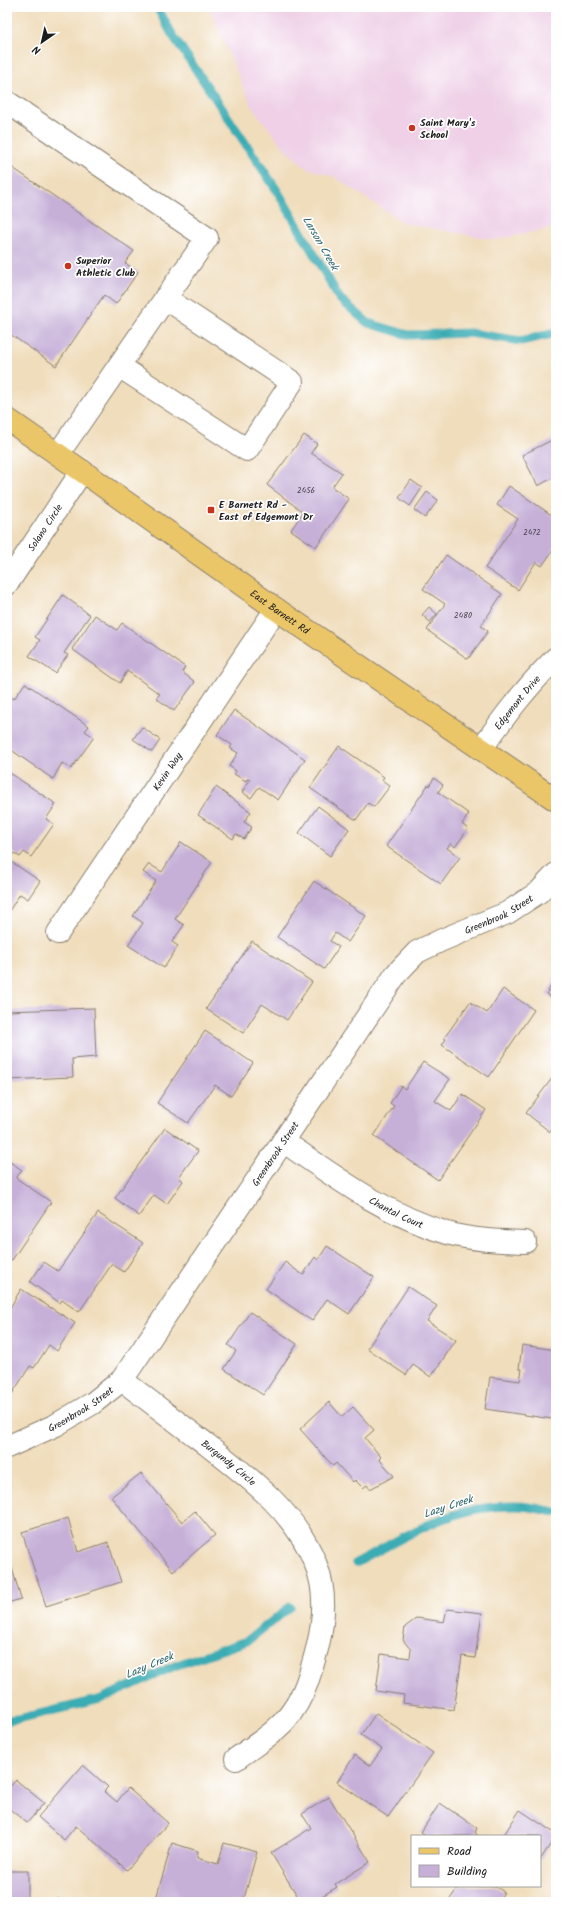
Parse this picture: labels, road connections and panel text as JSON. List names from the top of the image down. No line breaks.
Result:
{"streets":{"main road":["East Barnett Rd"],"street":["Solano Circle","Edgemont Drive","Kevin Way","Greenbrook Street","Chantal Court","Burgundy Circle"]},"crossings":[["Solano Circle","East Barnett Rd"],["East Barnett Rd","Edgemont Drive"],["East Barnett Rd","Kevin Way"],["Greenbrook Street","Chantal Court"],["Greenbrook Street","Burgundy Circle"]],"water":["Larson Creek","Lazy Creek"],"places":{"other":["Saint Mary's School","Superior Athletic Club"],"transit":["E Barnett Rd - East of Edgemont Dr"]},"house_numbers":["2456","2472","2480"],"legend":["Road","Building"],"north":"bottom left"}
